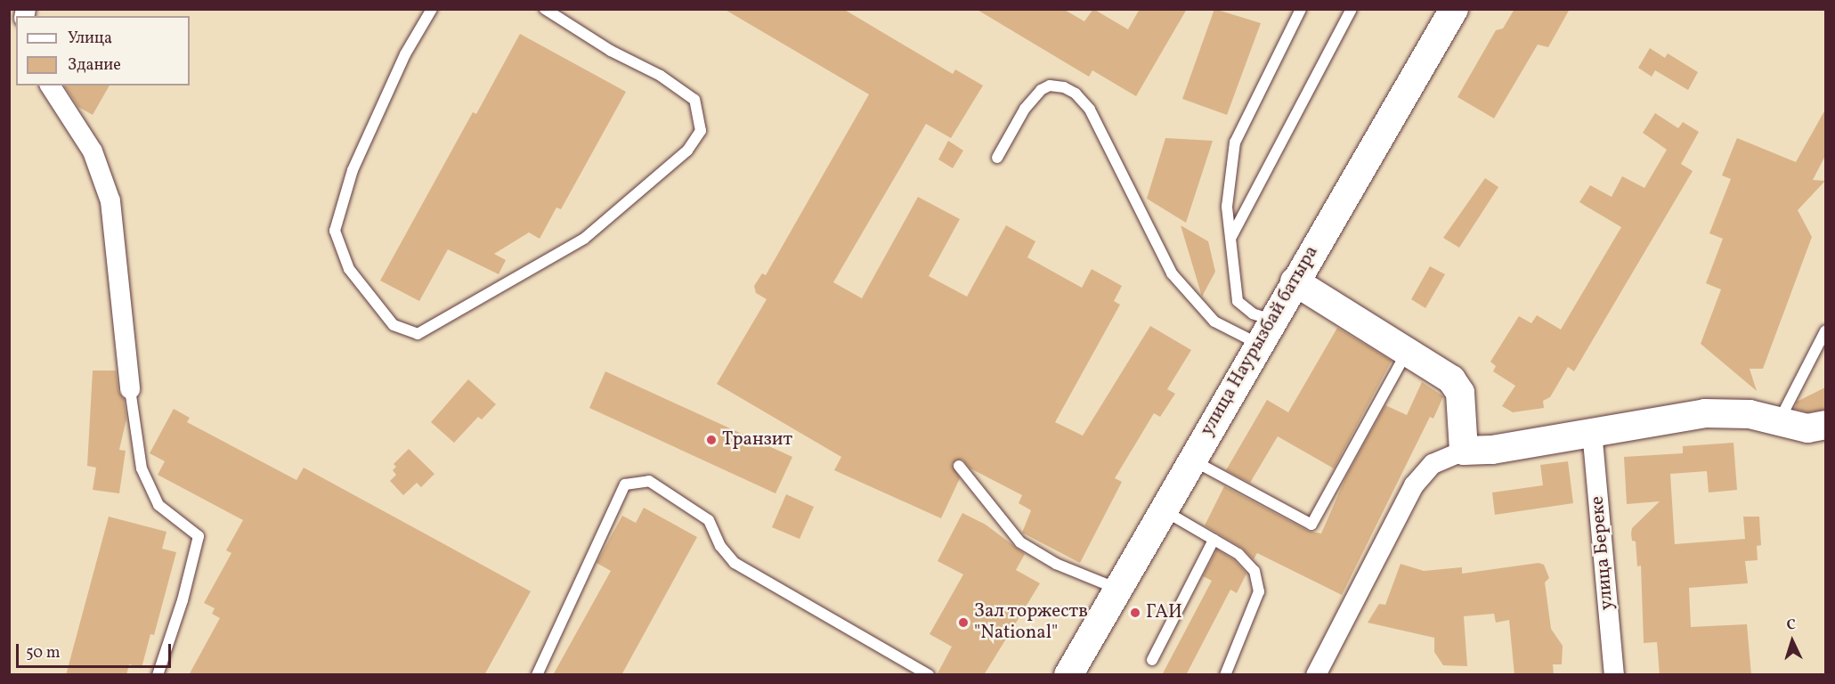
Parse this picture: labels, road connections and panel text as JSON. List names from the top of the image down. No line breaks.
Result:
{"streets":{"main road":["улица Наурызбай батыра"],"street":["улица Береке"]},"places":["Транзит","ГАИ","Зал торжеств \"National\""],"legend":["Улица","Здание"],"scale_bar":"50 m","north":"top"}
